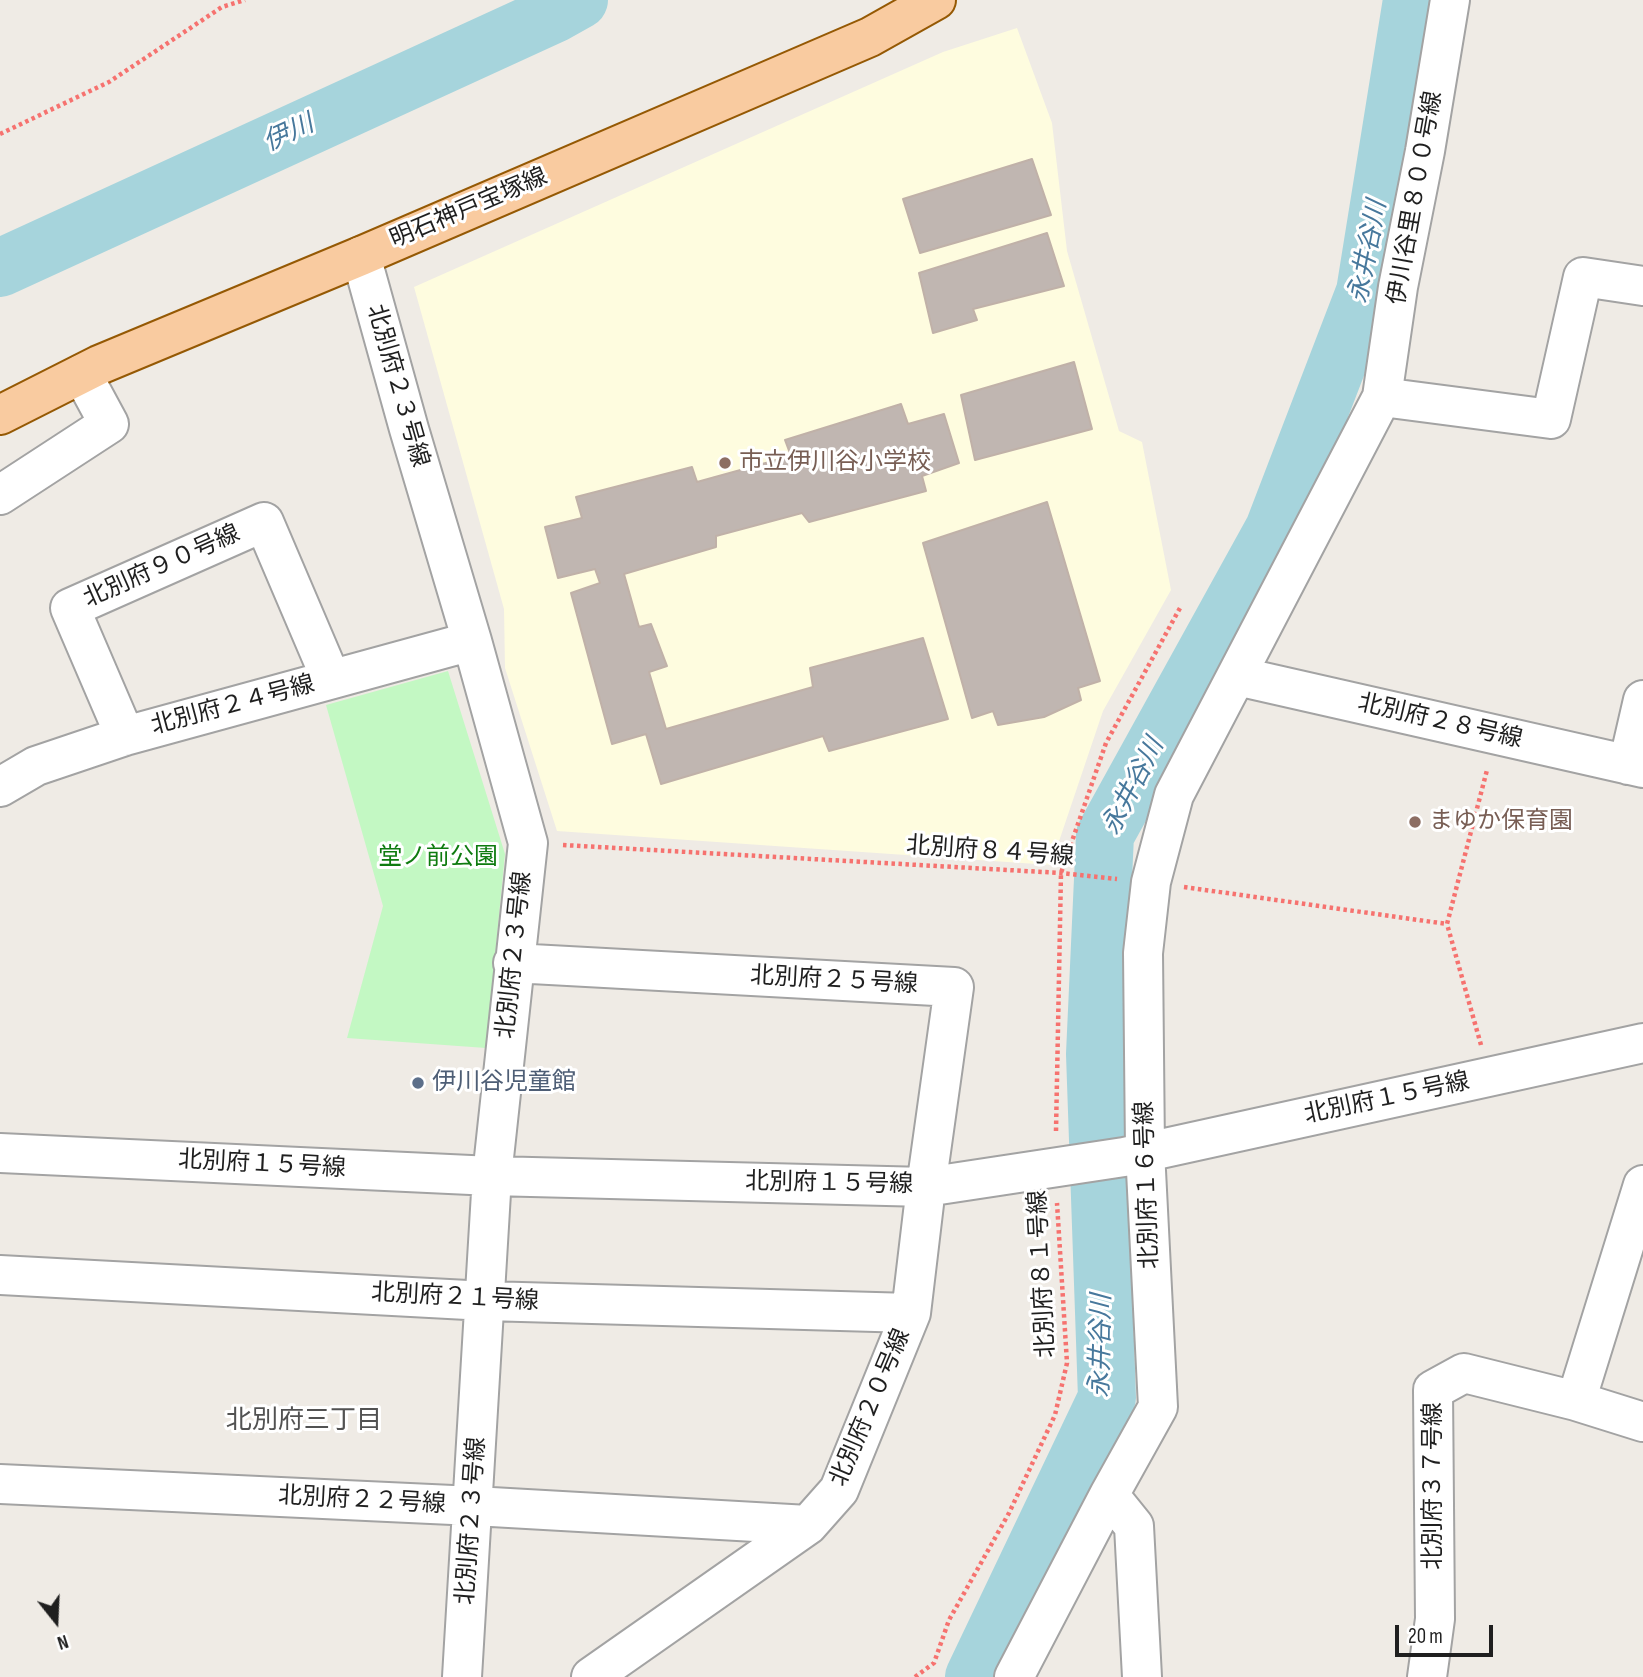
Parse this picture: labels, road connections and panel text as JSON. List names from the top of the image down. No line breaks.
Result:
{"streets":{"main road":["明石神戸宝塚線"],"street":["伊川谷里８００号線","北別府２３号線","北別府９０号線","北別府２４号線","北別府２８号線","北別府２５号線","北別府１５号線","北別府１６号線","北別府２１号線","北別府２０号線","北別府３７号線","北別府２２号線"],"path":["北別府８４号線","北別府８１号線"]},"crossings":[["伊川谷里８００号線","北別府２８号線"],["伊川谷里８００号線","北別府１６号線"],["明石神戸宝塚線","北別府２３号線"],["北別府２３号線","北別府２４号線"],["北別府２３号線","北別府８４号線"],["北別府２３号線","北別府２５号線"],["北別府２３号線","北別府１５号線"],["北別府２３号線","北別府２１号線"],["北別府２３号線","北別府２２号線"],["北別府９０号線","北別府２４号線"],["北別府２８号線","北別府１６号線"],["北別府８４号線","北別府１６号線"],["北別府８４号線","北別府８１号線"],["北別府２５号線","北別府１５号線"],["北別府２５号線","北別府２０号線"],["北別府１５号線","北別府１６号線"],["北別府１５号線","北別府８１号線"],["北別府１５号線","北別府２０号線"],["北別府２１号線","北別府２０号線"],["北別府２０号線","北別府２２号線"]],"districts":["北別府三丁目"],"water":["伊川","永井谷川"],"parks":["堂ノ前公園"],"places":["市立伊川谷小学校","まゆか保育園","伊川谷児童館"],"scale_bar":"20 m","north":"bottom"}
